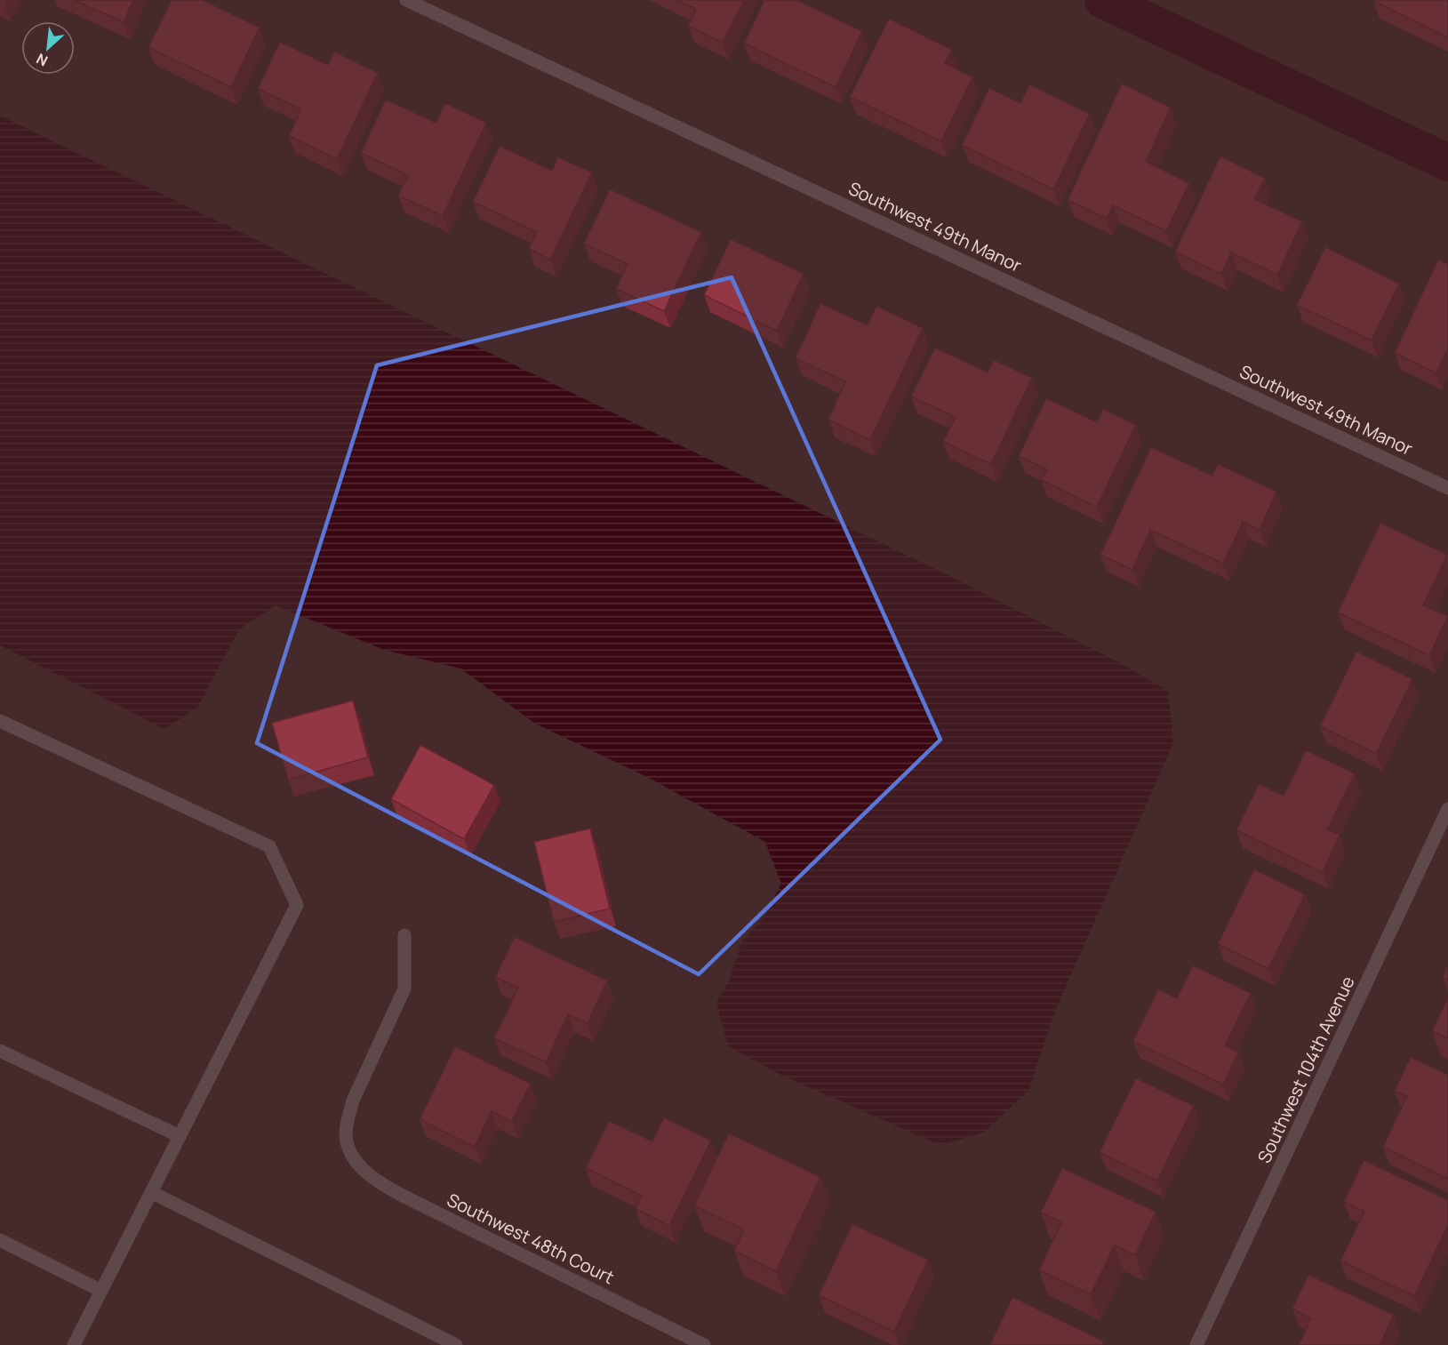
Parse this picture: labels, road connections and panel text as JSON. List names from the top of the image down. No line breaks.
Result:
{"streets":{"street":["Southwest 49th Manor","Southwest 104th Avenue","Southwest 48th Court"]},"north":"bottom left"}
